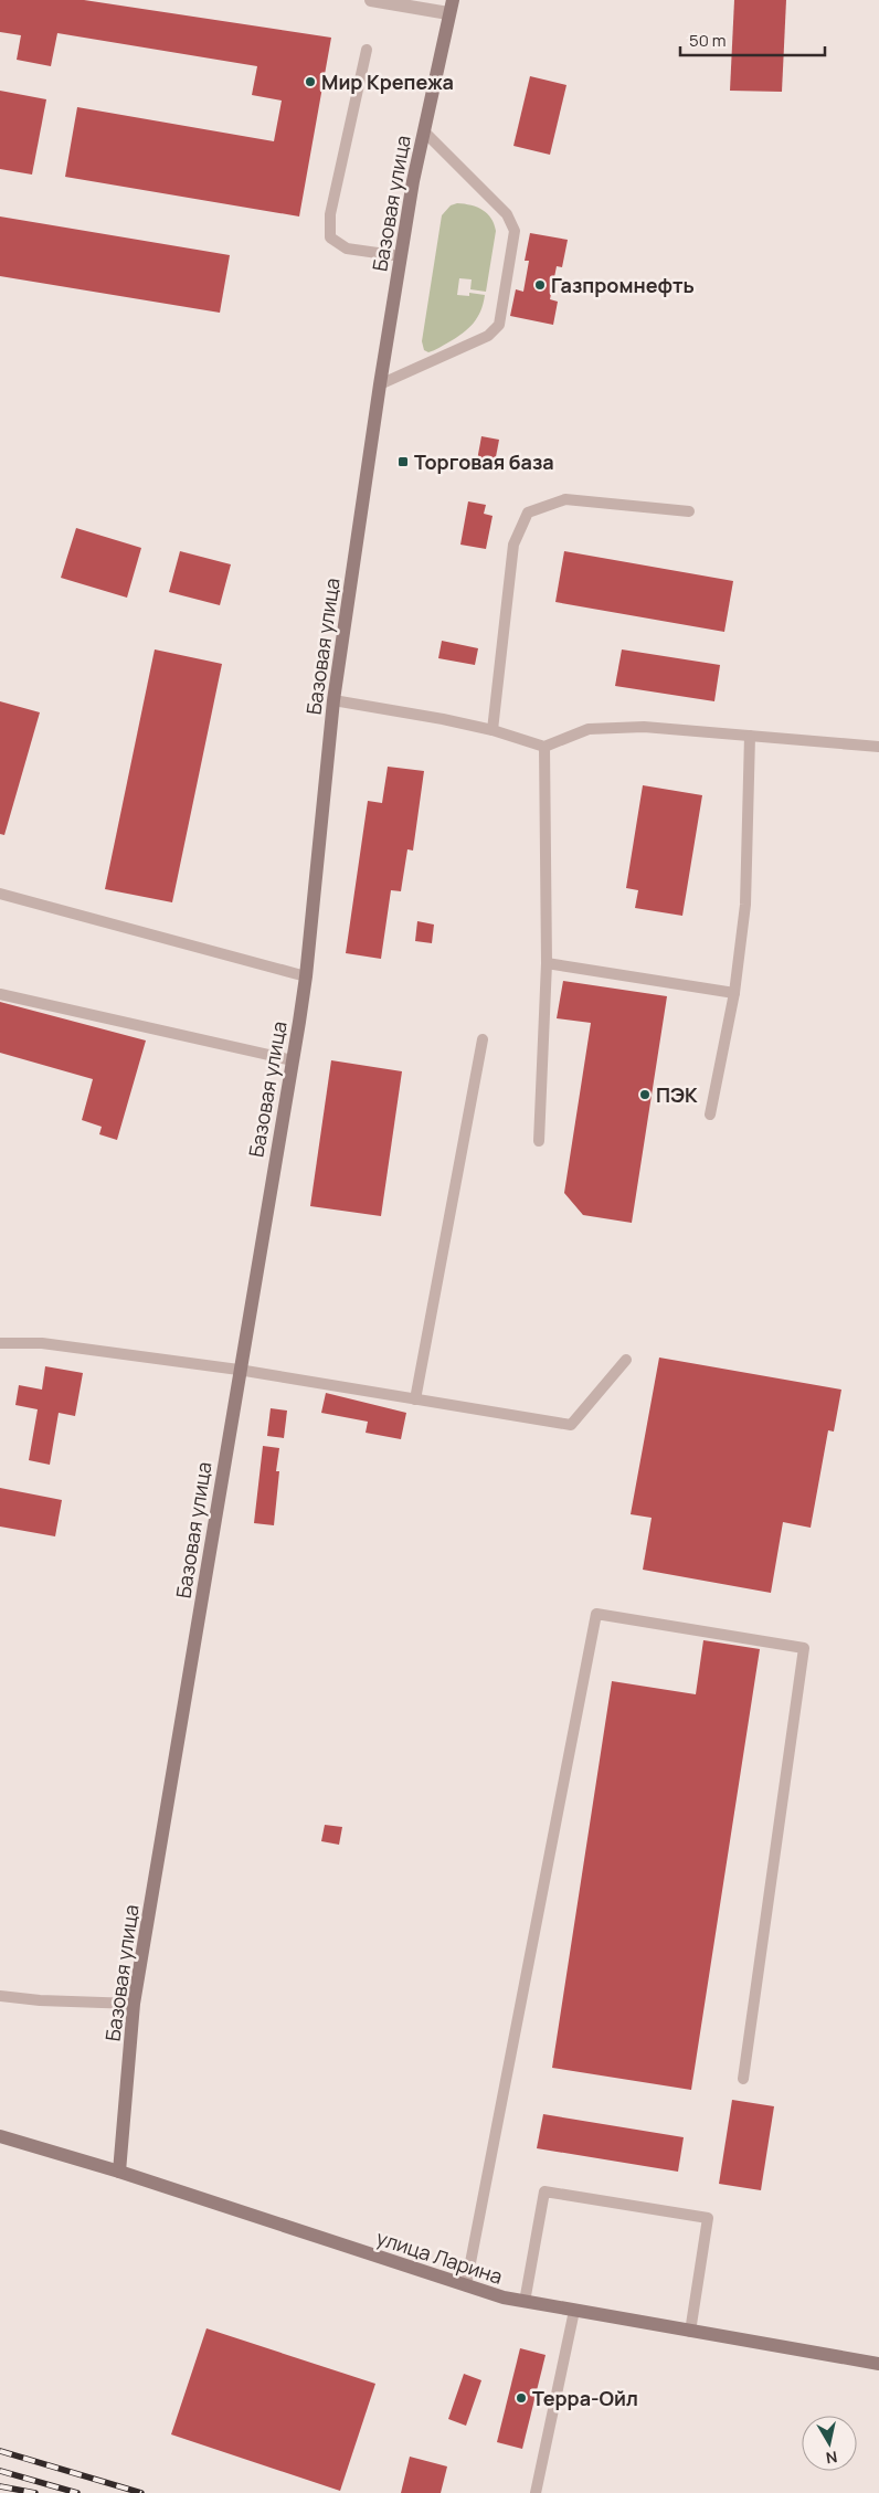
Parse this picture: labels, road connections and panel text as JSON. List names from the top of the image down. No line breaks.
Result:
{"streets":{"street":["Базовая улица","улица Ларина"]},"crossings":[["Базовая улица","улица Ларина"]],"places":{"other":["Мир Крепежа","Газпромнефть","ПЭК","Терра-Ойл"],"transit":["Торговая база"]},"scale_bar":"50 m","north":"bottom"}
